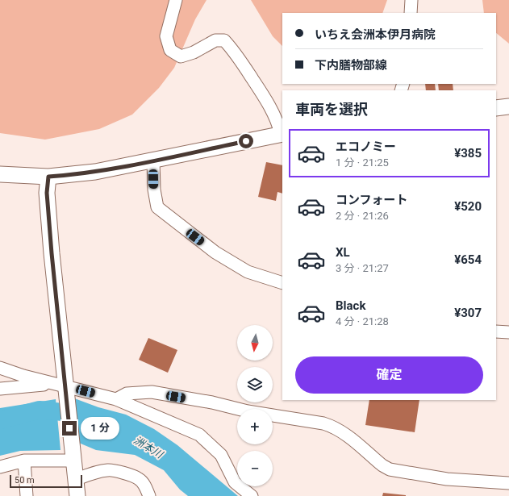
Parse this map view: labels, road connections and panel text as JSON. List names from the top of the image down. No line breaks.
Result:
{"water":["洲本川"],"scale_bar":"50 m","north":"bottom","page":{"banner":["いちえ会洲本伊月病院","下内膳物部線"],"heading":"車両を選択","list":[{"name":"エコノミー","note":"1 分 · 21:25","value":"¥385"},{"name":"コンフォート","note":"2 分 · 21:26","value":"¥520"},{"name":"XL","note":"3 分 · 21:27","value":"¥654"},{"name":"Black","note":"4 分 · 21:28","value":"¥307"}],"map_buttons":["+","−"],"buttons":"確定","bubble":"1 分","scale":"50 m"}}
